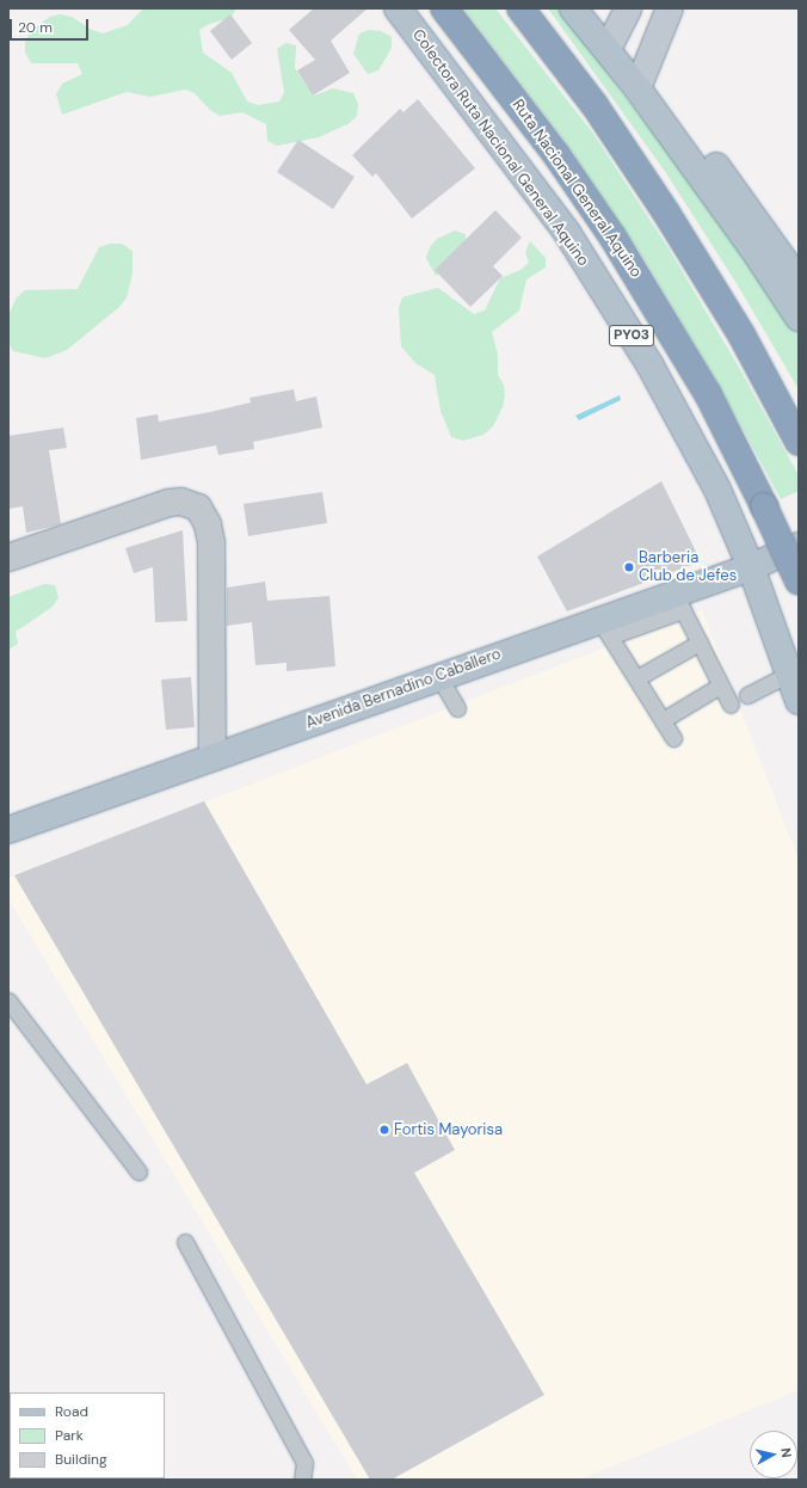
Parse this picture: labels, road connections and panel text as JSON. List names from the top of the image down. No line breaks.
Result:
{"streets":{"highway":["Ruta Nacional General Aquino","PY03"],"main road":["Colectora Ruta Nacional General Aquino","Avenida Bernadino Caballero"]},"crossings":[["Colectora Ruta Nacional General Aquino","Avenida Bernadino Caballero"]],"places":["Barberia Club de Jefes","Fortis Mayorisa"],"legend":["Road","Park","Building"],"scale_bar":"20 m","north":"right"}
